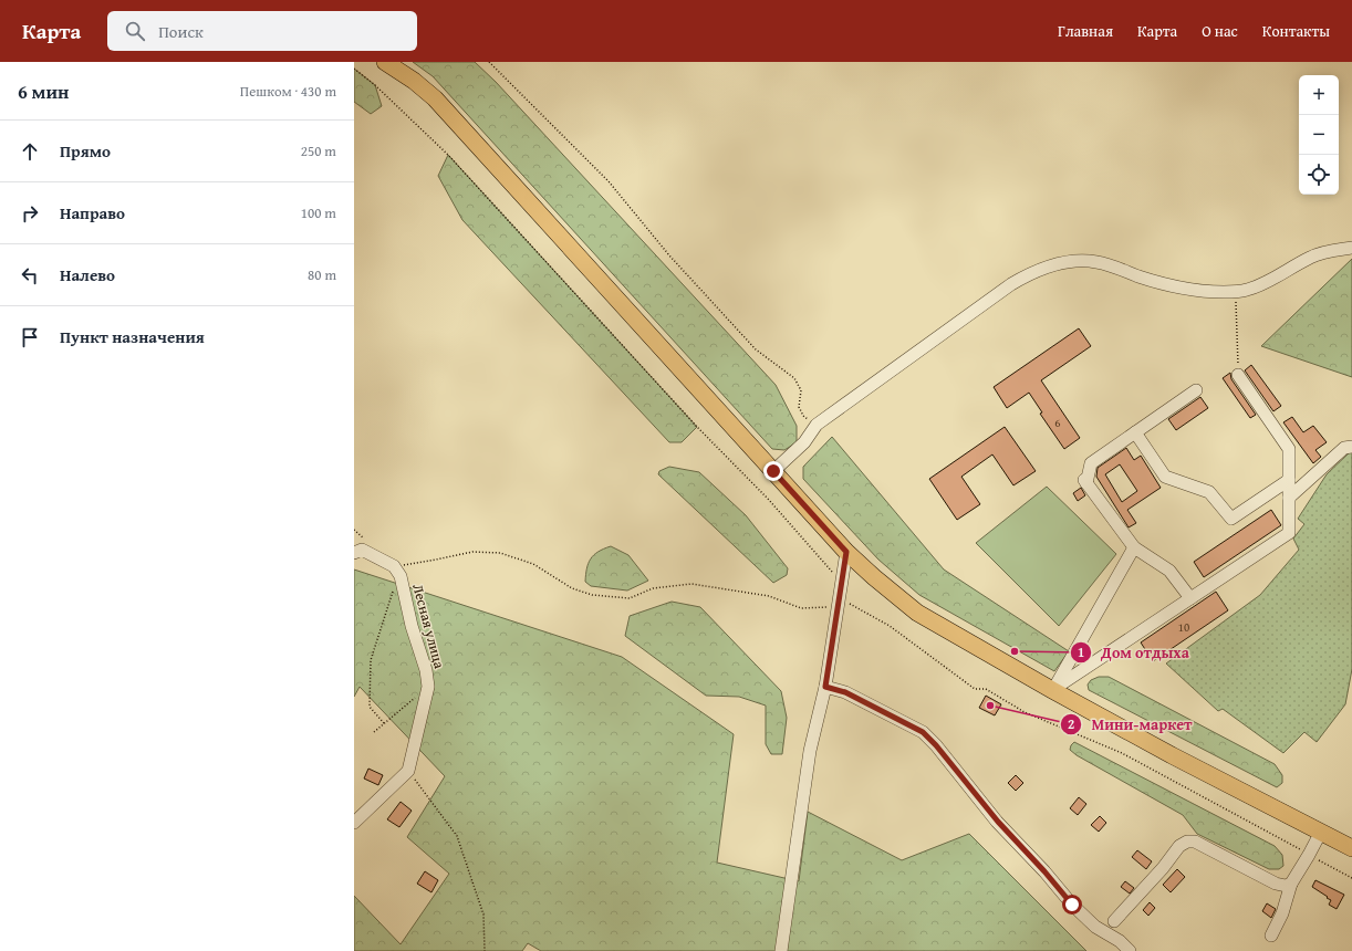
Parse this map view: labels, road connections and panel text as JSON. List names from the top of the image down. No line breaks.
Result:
{"streets":{"street":["Лесная улица"]},"places":["Дом отдыха","Мини-маркет"],"house_numbers":["6","10"],"page":{"header":"Карта","search":"Поиск","nav":["Главная","Карта","О нас","Контакты"],"heading":["6 мин","Пешком · 430 m"],"map_buttons":["+","−"],"list":[["Прямо","250 m"],["Направо","100 m"],["Налево","80 m"],"Пункт назначения"]}}
